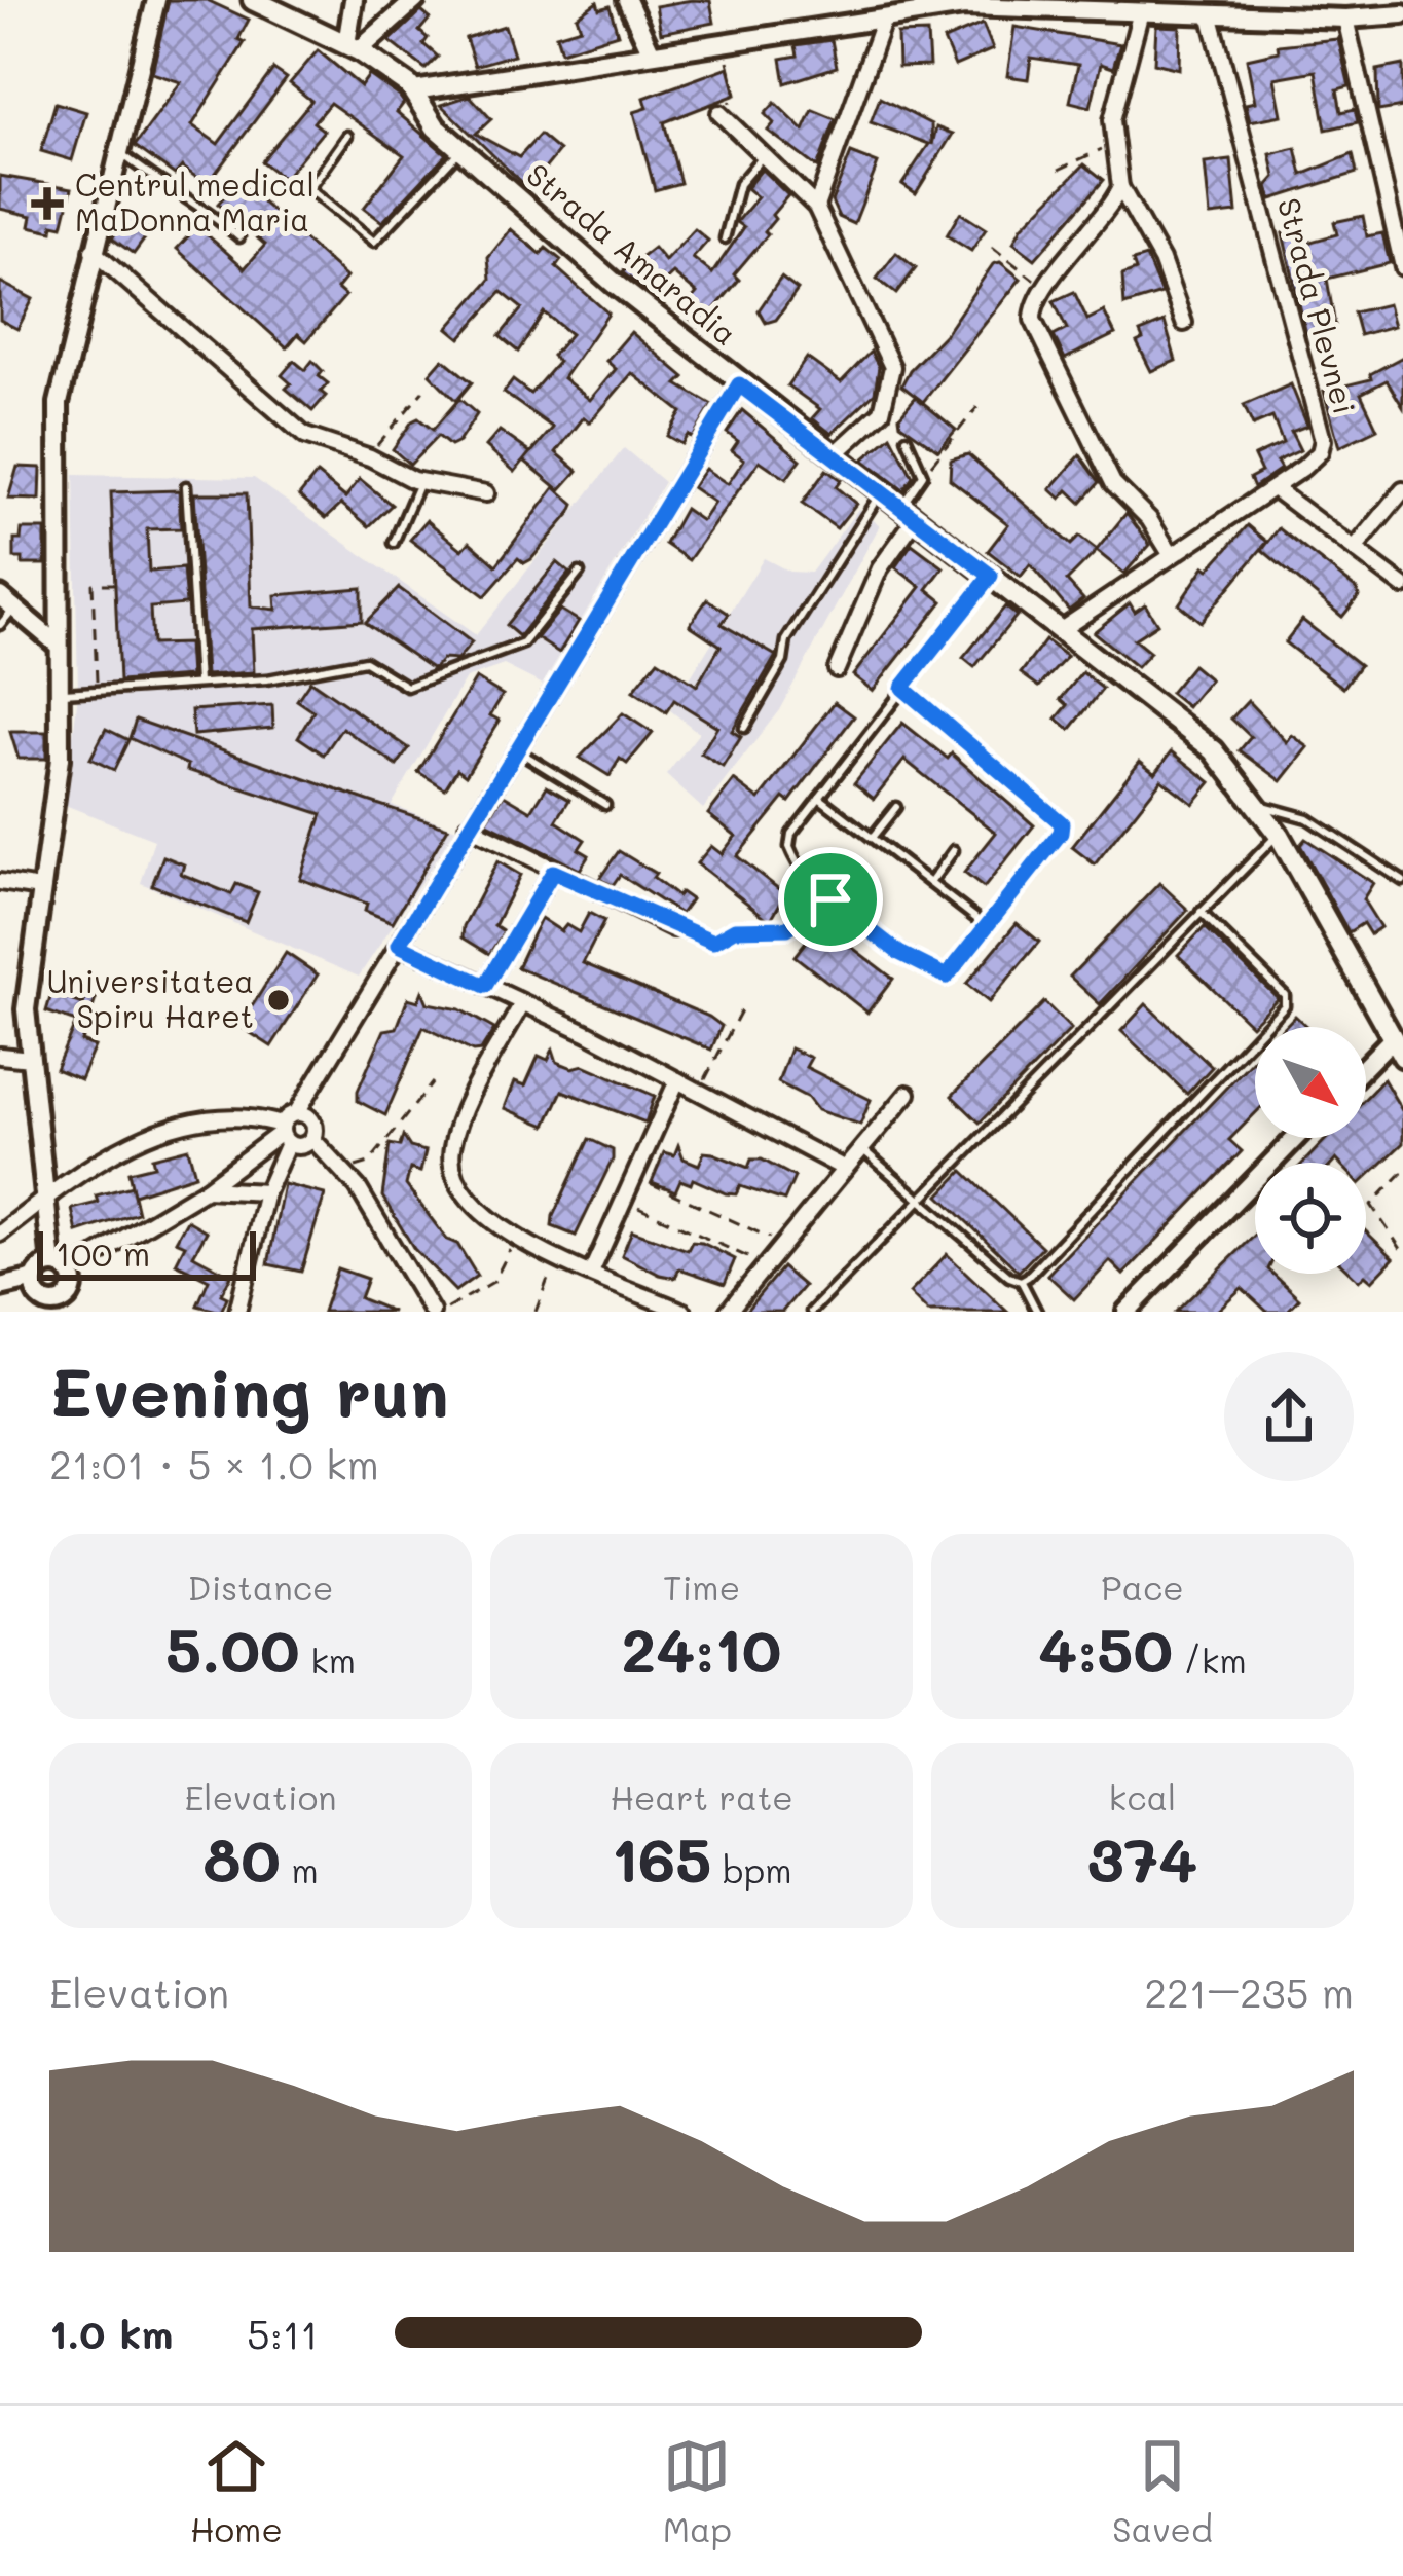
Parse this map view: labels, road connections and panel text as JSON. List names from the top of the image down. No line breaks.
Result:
{"streets":{"main road":["Strada Amaradia"],"street":["Strada Plevnei"]},"crossings":[["Strada Amaradia","Strada Plevnei"]],"places":{"health":["Centrul medical MaDonna Maria"],"other":["Universitatea Spiru Haret"]},"scale_bar":"100 m","north":"bottom right","page":{"scale":"100 m","heading":["Evening run","21:01 · 5 × 1.0 km"],"stats":[["Distance","5.00 km"],["Time","24:10"],["Pace","4:50 /km"],["Elevation","80 m"],["Heart rate","165 bpm"],["kcal","374"]],"chart":["Elevation","221–235 m"],"list":[{"name":"1.0 km","note":"5:11"}],"tabs":["Home","Map","Saved"]}}
